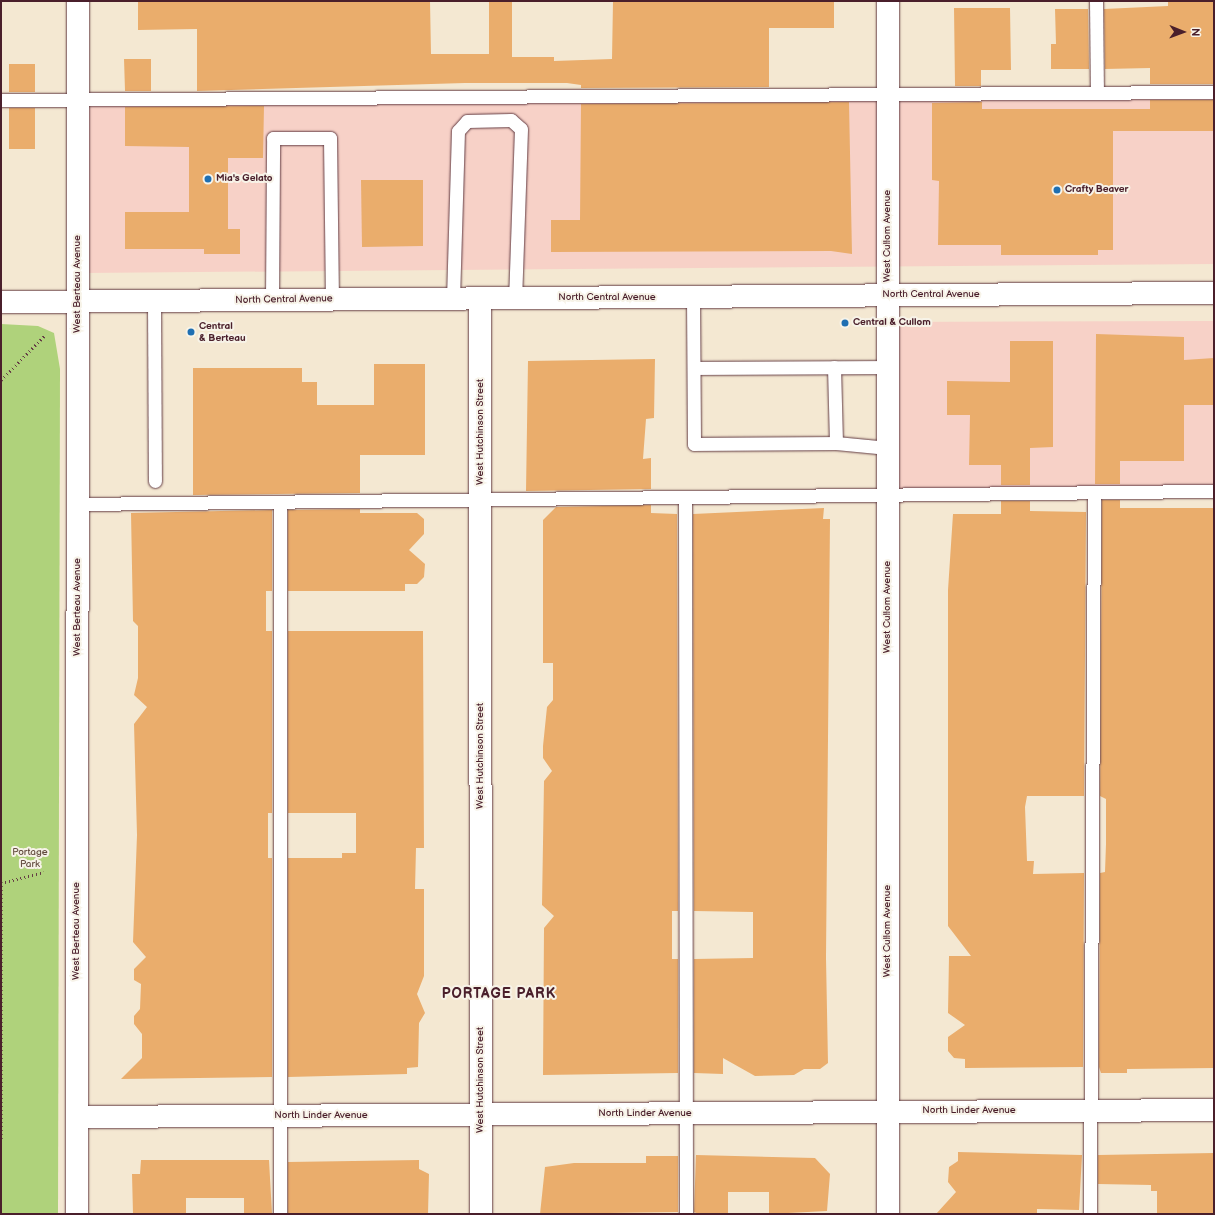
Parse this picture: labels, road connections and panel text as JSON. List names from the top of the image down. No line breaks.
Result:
{"streets":{"street":["West Cullom Avenue","West Berteau Avenue","North Central Avenue","West Hutchinson Street","North Linder Avenue"]},"crossings":[["West Cullom Avenue","North Central Avenue"],["West Cullom Avenue","North Linder Avenue"],["West Berteau Avenue","North Central Avenue"],["West Berteau Avenue","North Linder Avenue"],["North Central Avenue","West Hutchinson Street"],["West Hutchinson Street","North Linder Avenue"]],"districts":["PORTAGE PARK"],"parks":["Portage Park"],"places":["Mia's Gelato","Crafty Beaver","Central & Cullom","Central & Berteau"],"north":"right"}
